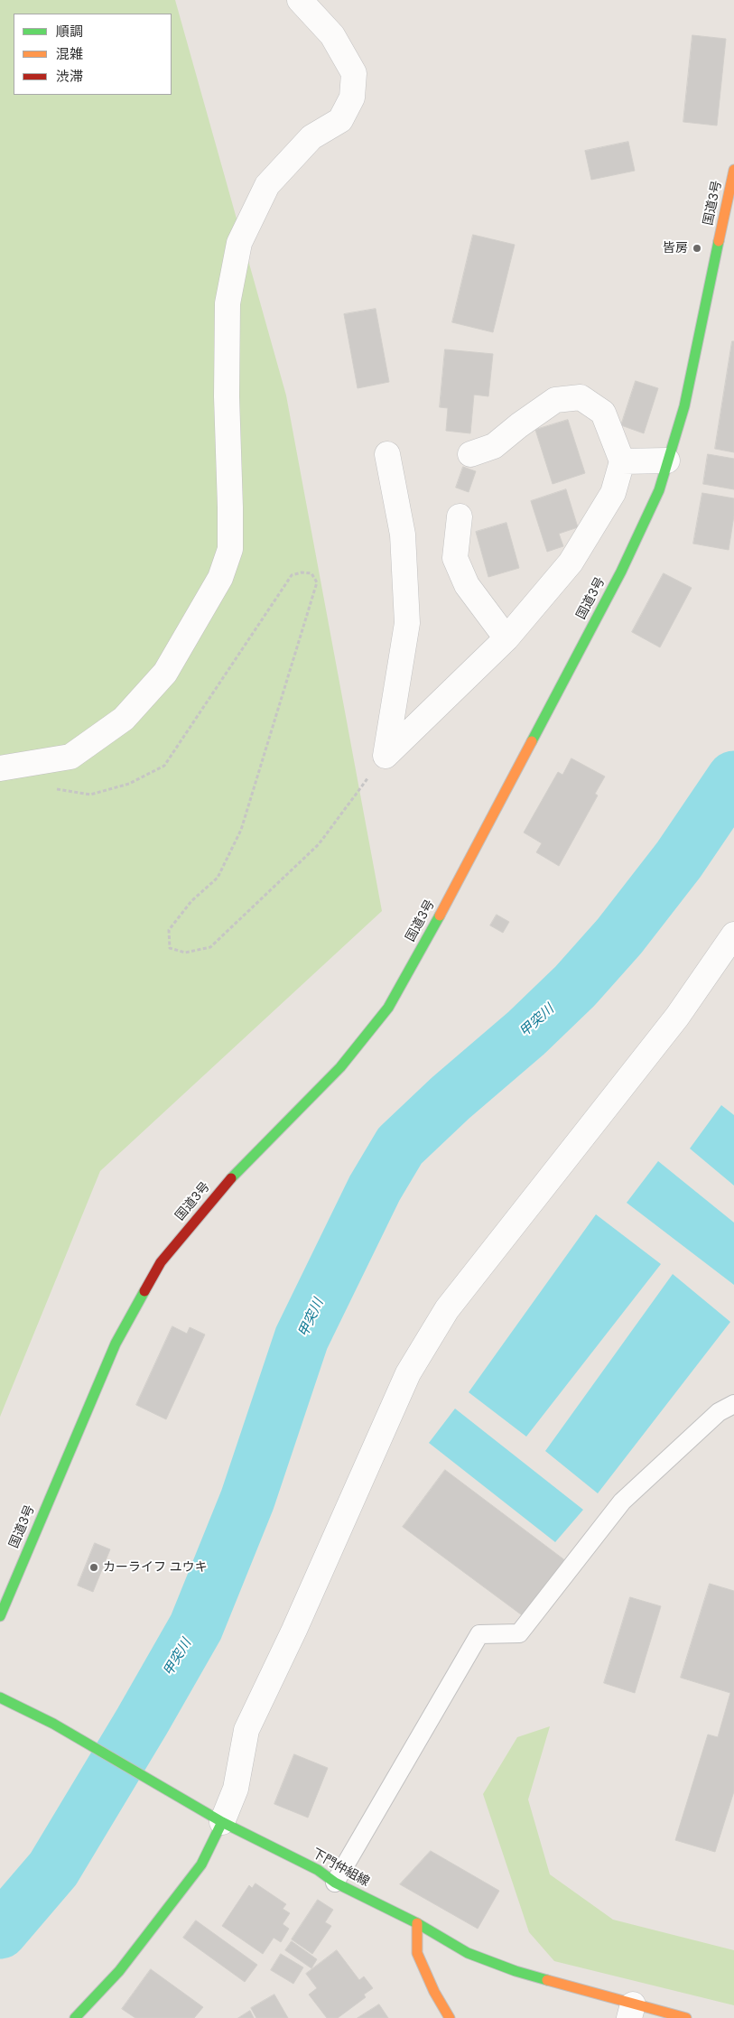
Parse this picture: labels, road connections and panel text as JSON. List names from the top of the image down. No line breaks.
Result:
{"streets":{"main road":["国道3号","下門仲組線"]},"water":["甲突川"],"places":["皆房","カーライフ ユウキ"],"legend":["順調","混雑","渋滞"]}
